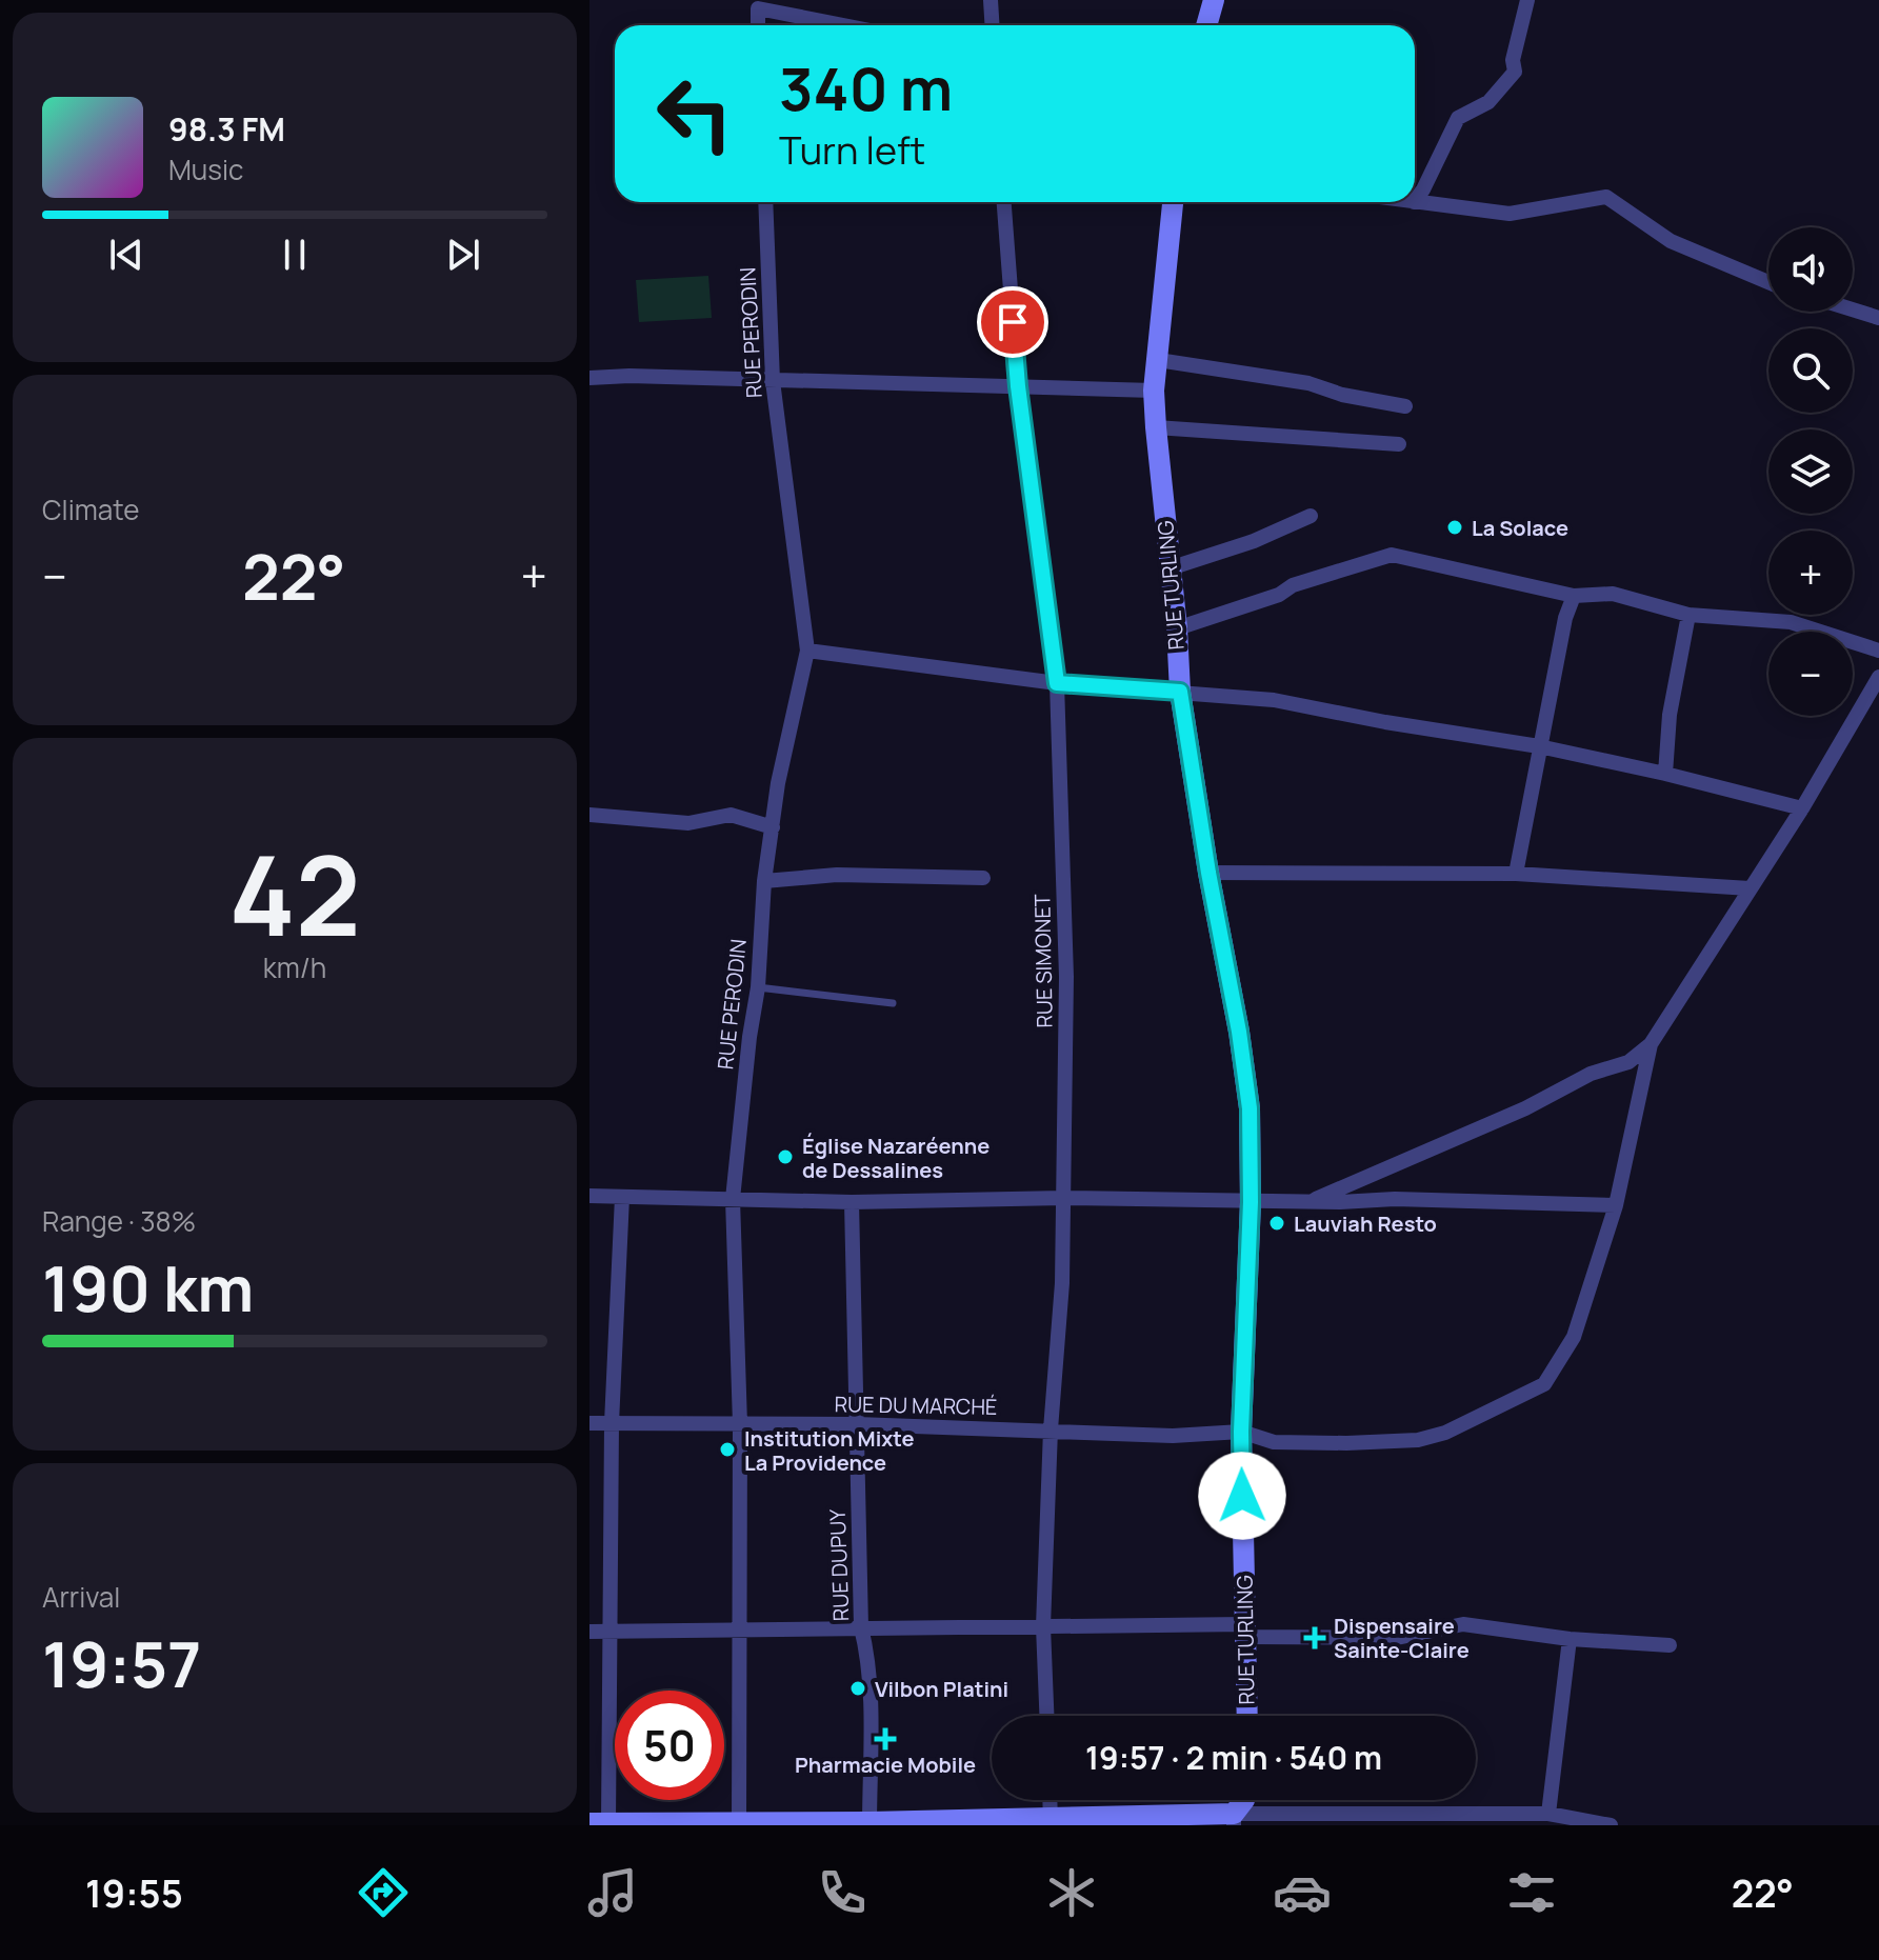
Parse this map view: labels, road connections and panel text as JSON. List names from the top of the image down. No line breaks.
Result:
{"streets":{"main road":["RUE TURLING"],"street":["RUE PERODIN","RUE SIMONET","RUE DU MARCHÉ","RUE DUPUY"]},"crossings":[["RUE PERODIN","RUE DU MARCHÉ"],["RUE TURLING","RUE DU MARCHÉ"],["RUE SIMONET","RUE DU MARCHÉ"],["RUE DU MARCHÉ","RUE DUPUY"]],"places":{"other":["La Solace","Église Nazaréenne de Dessalines","Lauviah Resto","Institution Mixte La Providence","Vilbon Platini"],"health":["Dispensaire Sainte-Claire","Pharmacie Mobile"]},"page":{"turn":["340 m","Turn left"],"song":["98.3 FM","Music"],"map_buttons":["+","−"],"tile":["Climate",["42","km/h"],["Range · 38%","190 km"],["Arrival","19:57"]],"heat":["−","22°","+"],"limit":"50","trip":"19:57 · 2 min · 540 m","tabs":["19:55","22°"]}}
